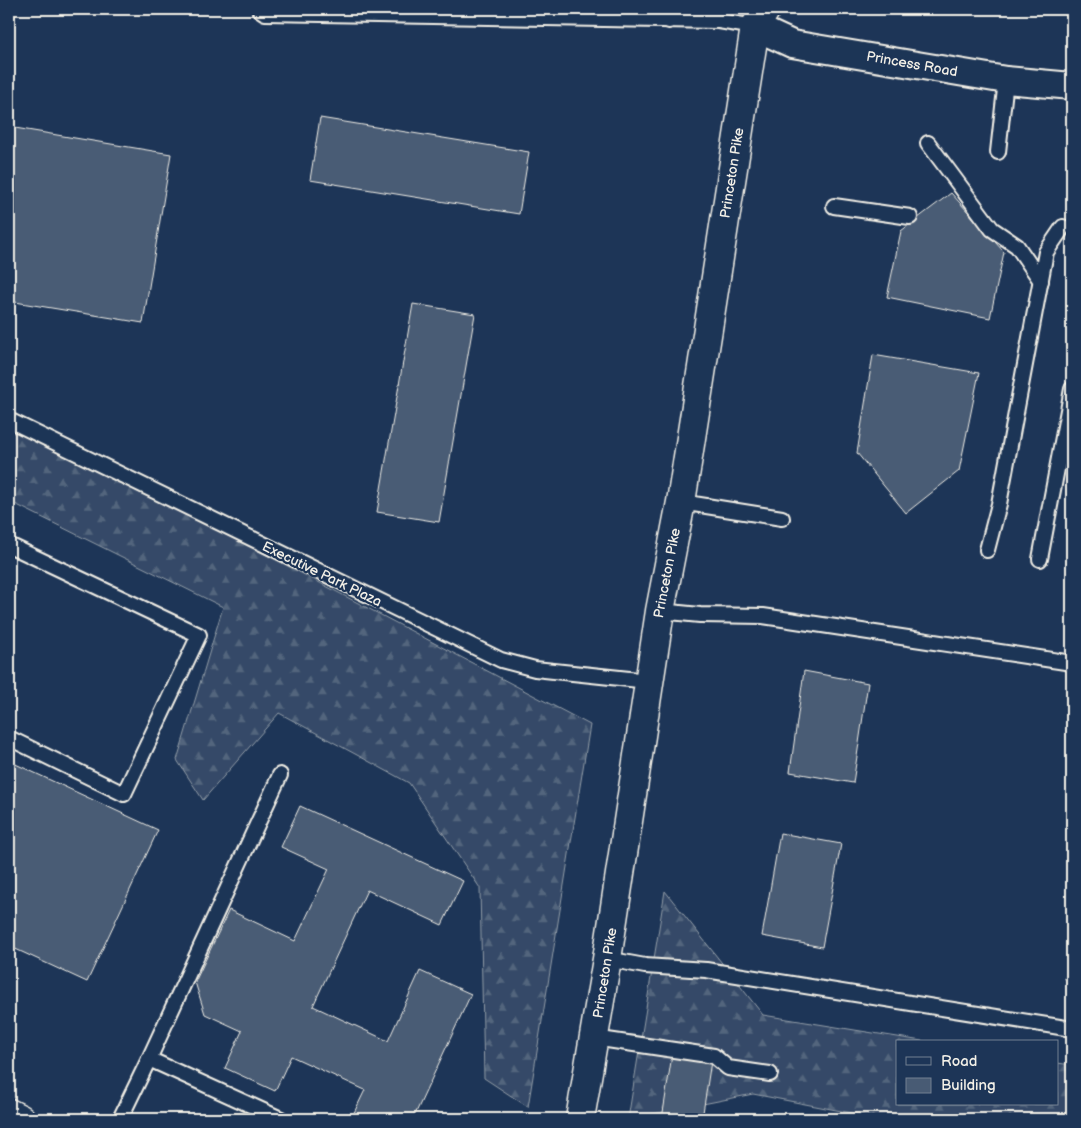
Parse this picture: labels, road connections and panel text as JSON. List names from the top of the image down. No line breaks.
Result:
{"streets":{"main road":["Princeton Pike"],"street":["Princess Road"],"lane":["Executive Park Plaza"]},"crossings":[["Princess Road","Princeton Pike"],["Princeton Pike","Executive Park Plaza"]],"legend":["Road","Building"]}
